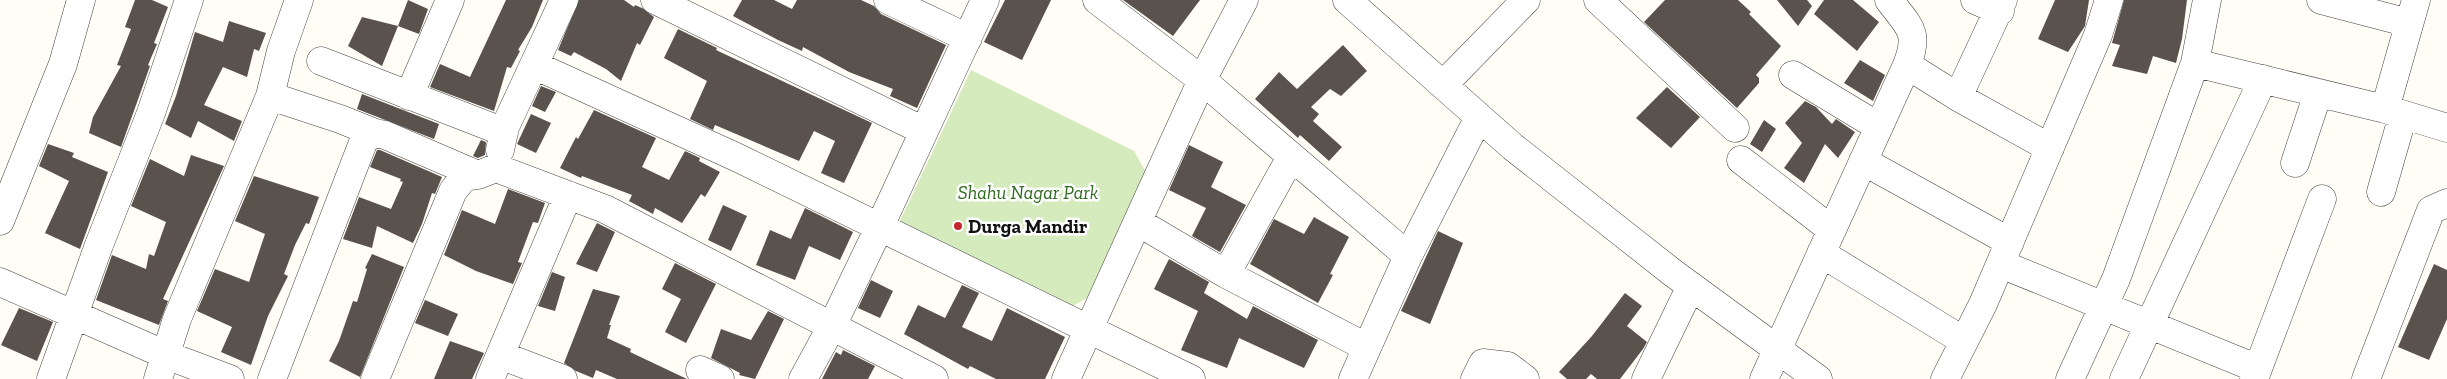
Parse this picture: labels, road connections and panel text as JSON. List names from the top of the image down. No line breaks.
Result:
{"parks":["Shahu Nagar Park"],"places":["Durga Mandir"]}
